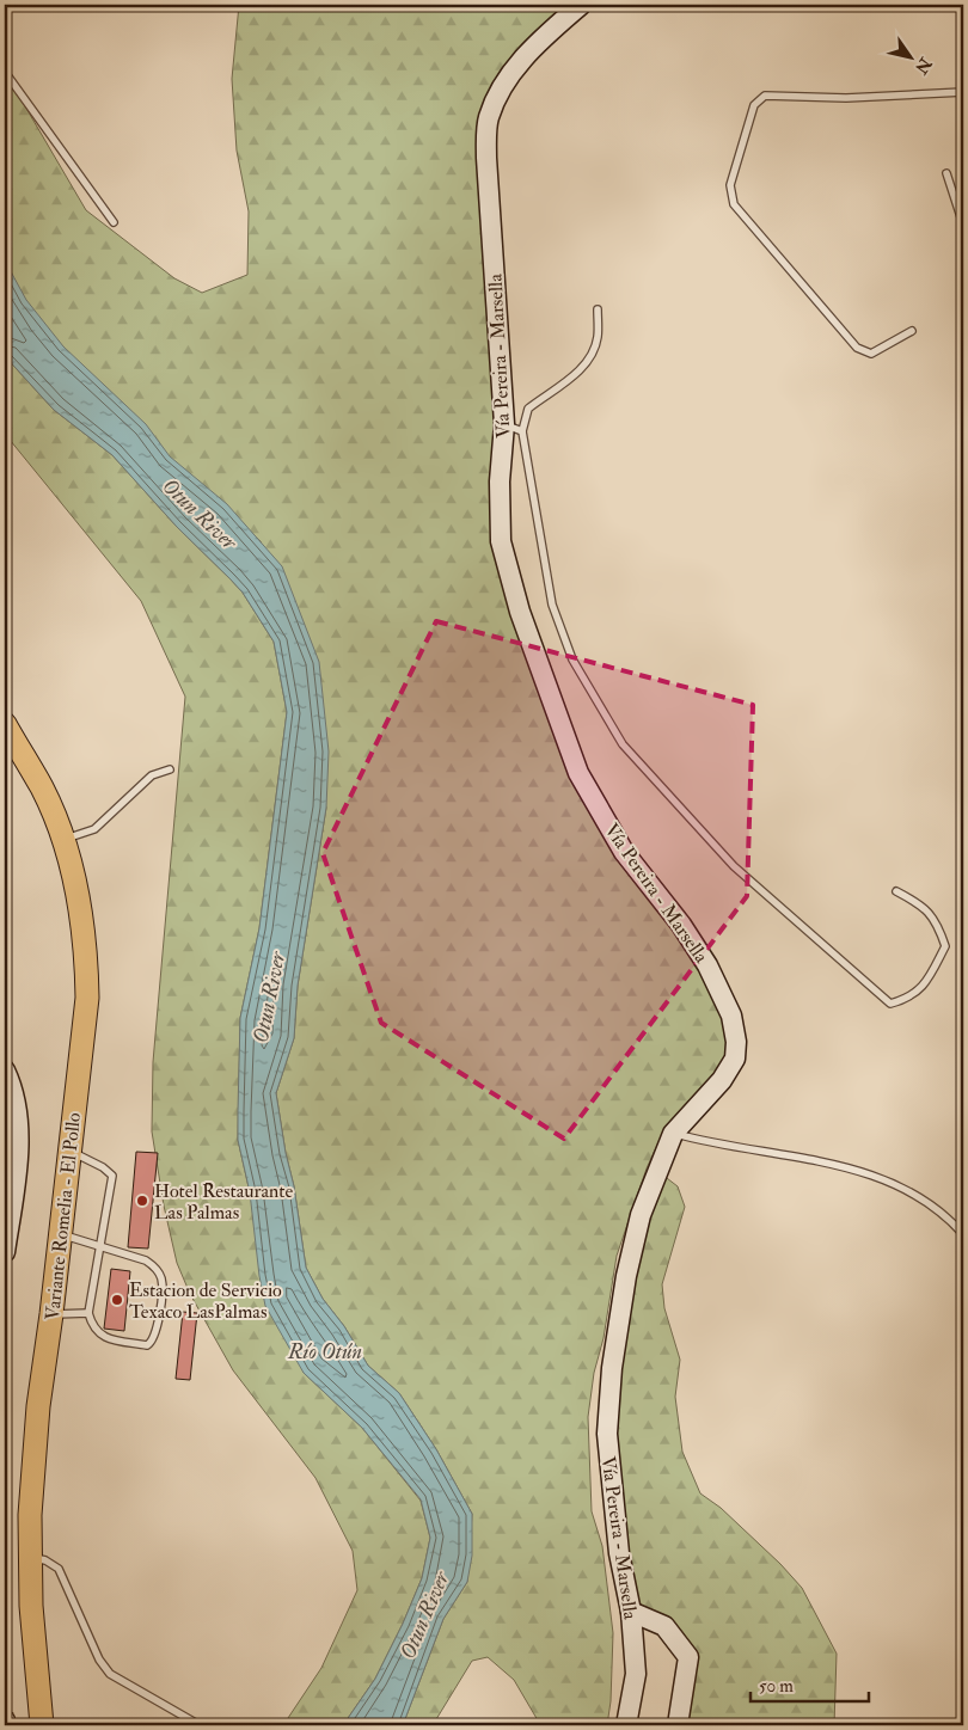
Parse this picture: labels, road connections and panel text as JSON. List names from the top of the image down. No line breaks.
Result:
{"streets":{"highway":["Variante Romelia - El Pollo"],"main road":["Vía Pereira - Marsella"]},"water":["Otun River","Río Otún"],"places":["Hotel Restaurante Las Palmas","Estacion de Servicio Texaco LasPalmas"],"scale_bar":"50 m","north":"bottom right"}
